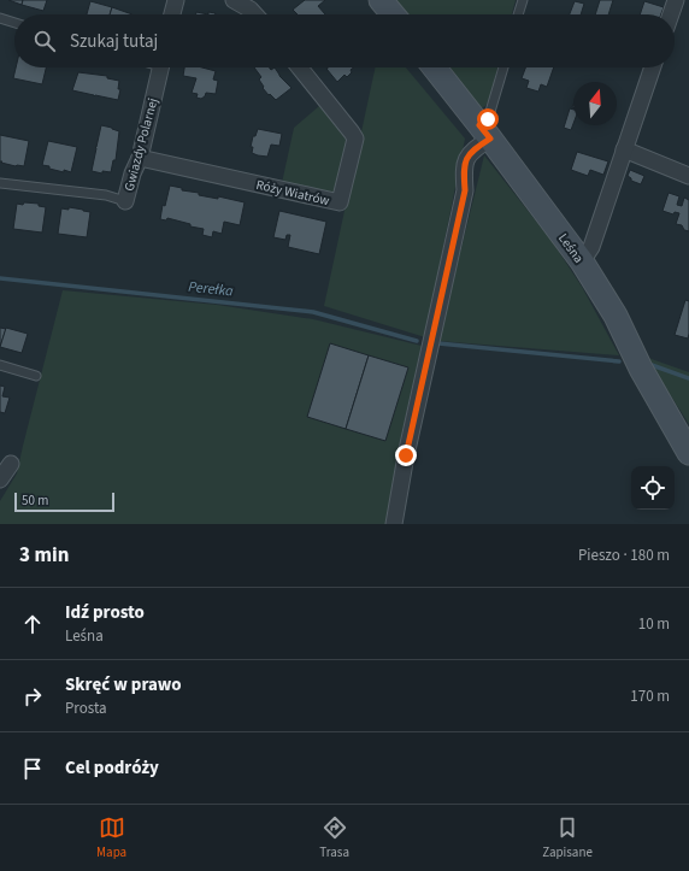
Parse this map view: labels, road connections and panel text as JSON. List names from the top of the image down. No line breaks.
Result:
{"streets":{"street":["Gwiazdy Polarnej","Róży Wiatrów","Leśna"]},"crossings":[["Gwiazdy Polarnej","Róży Wiatrów"]],"water":["Perełka"],"scale_bar":"50 m","north":"top","page":{"search":"Szukaj tutaj","scale":"50 m","heading":["3 min","Pieszo · 180 m"],"list":[["Idź prosto","Leśna","10 m"],["Skręć w prawo","Prosta","170 m"],"Cel podróży"],"nav":["Mapa","Trasa","Zapisane"]}}
